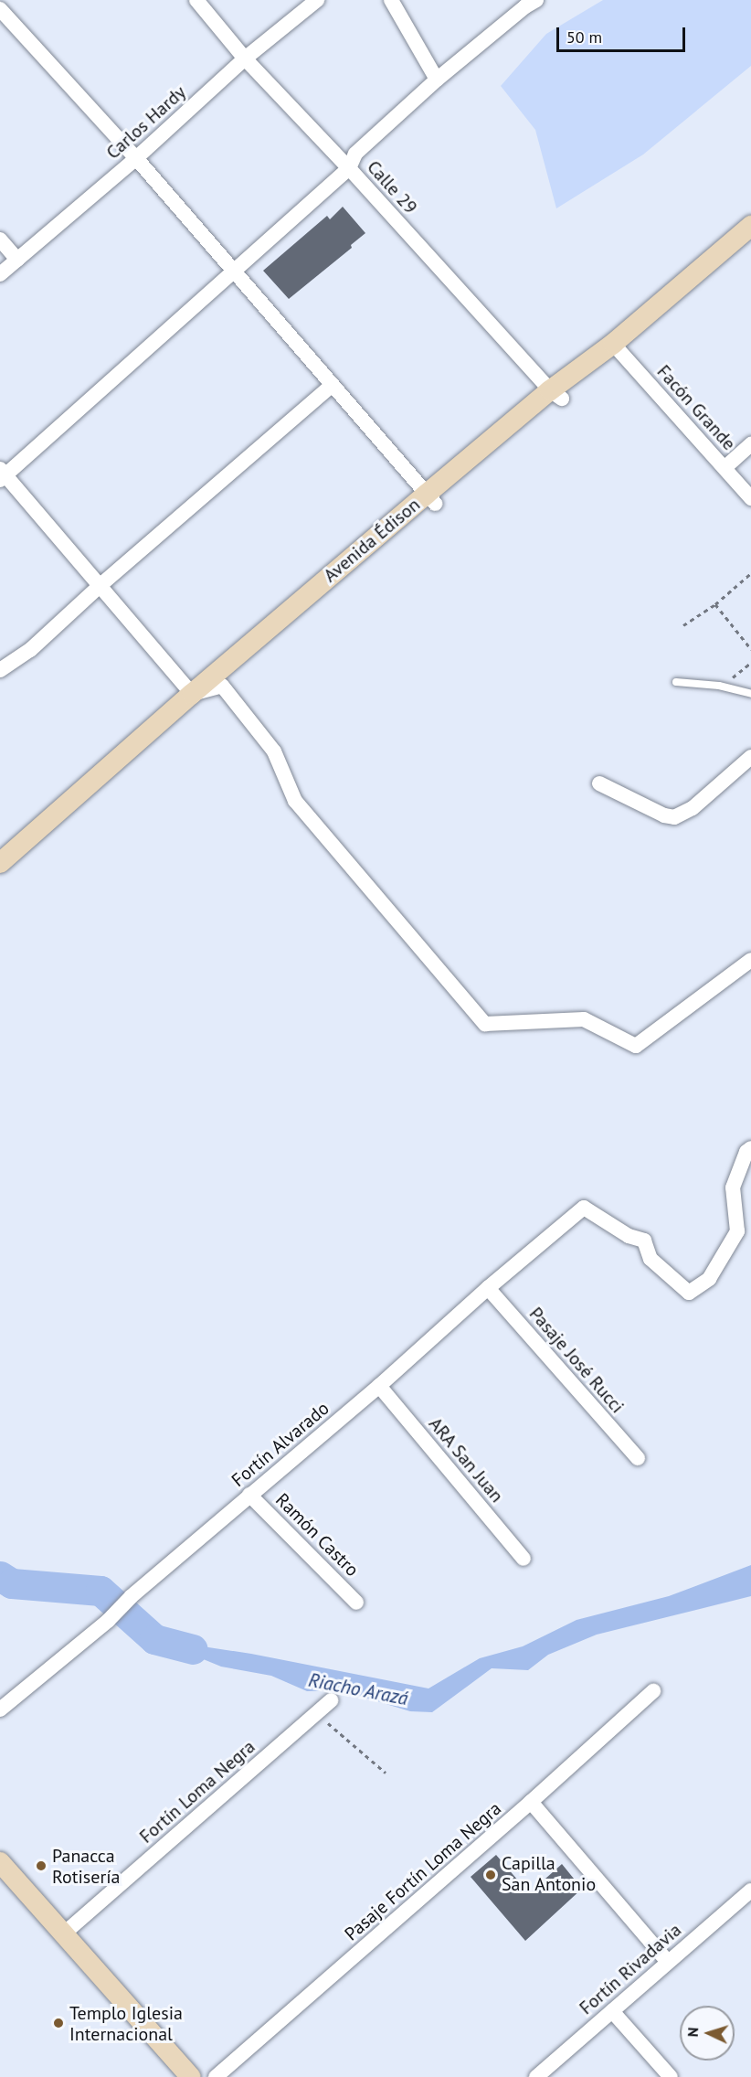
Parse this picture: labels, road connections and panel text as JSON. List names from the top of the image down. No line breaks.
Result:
{"streets":{"main road":["Avenida Édison"],"street":["Carlos Hardy","Calle 29","Facón Grande","Pasaje José Rucci","Fortín Alvarado","ARA San Juan","Ramón Castro","Fortín Loma Negra","Pasaje Fortín Loma Negra","Fortín Rivadavia"]},"crossings":[["Carlos Hardy","Calle 29"],["Calle 29","Avenida Édison"],["Facón Grande","Avenida Édison"],["Pasaje José Rucci","Fortín Alvarado"],["Fortín Alvarado","ARA San Juan"],["Fortín Alvarado","Ramón Castro"]],"water":["Riacho Arazá"],"places":["Panacca Rotisería","Capilla San Antonio","Templo Iglesia Internacional"],"scale_bar":"50 m","north":"left"}
